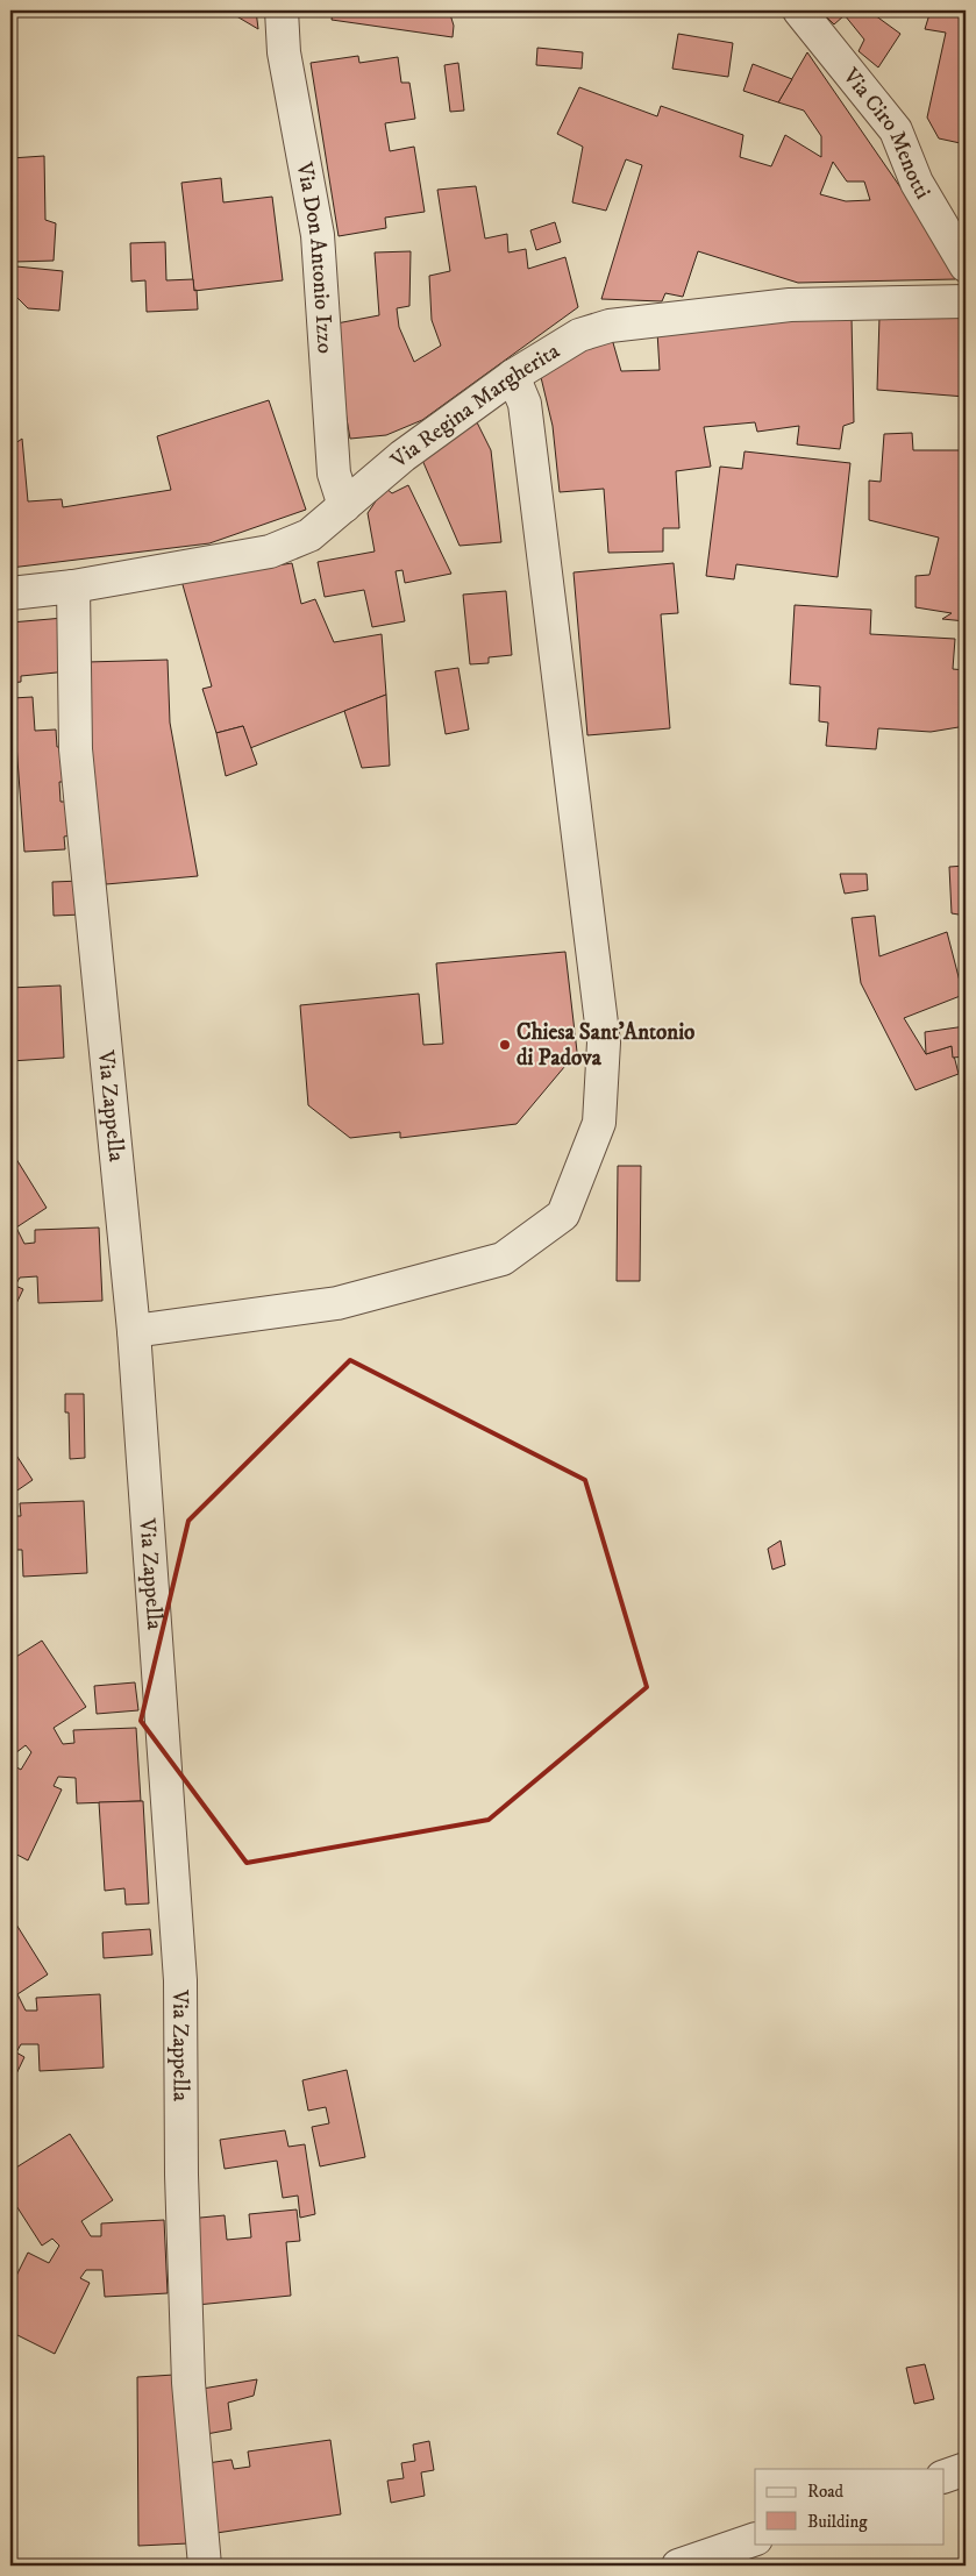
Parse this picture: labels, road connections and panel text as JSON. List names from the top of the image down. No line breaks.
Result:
{"streets":{"street":["Via Ciro Menotti","Via Don Antonio Izzo","Via Regina Margherita","Via Zappella"]},"crossings":[["Via Don Antonio Izzo","Via Regina Margherita"],["Via Regina Margherita","Via Zappella"]],"places":["Chiesa Sant'Antonio di Padova"],"legend":["Road","Building"]}
